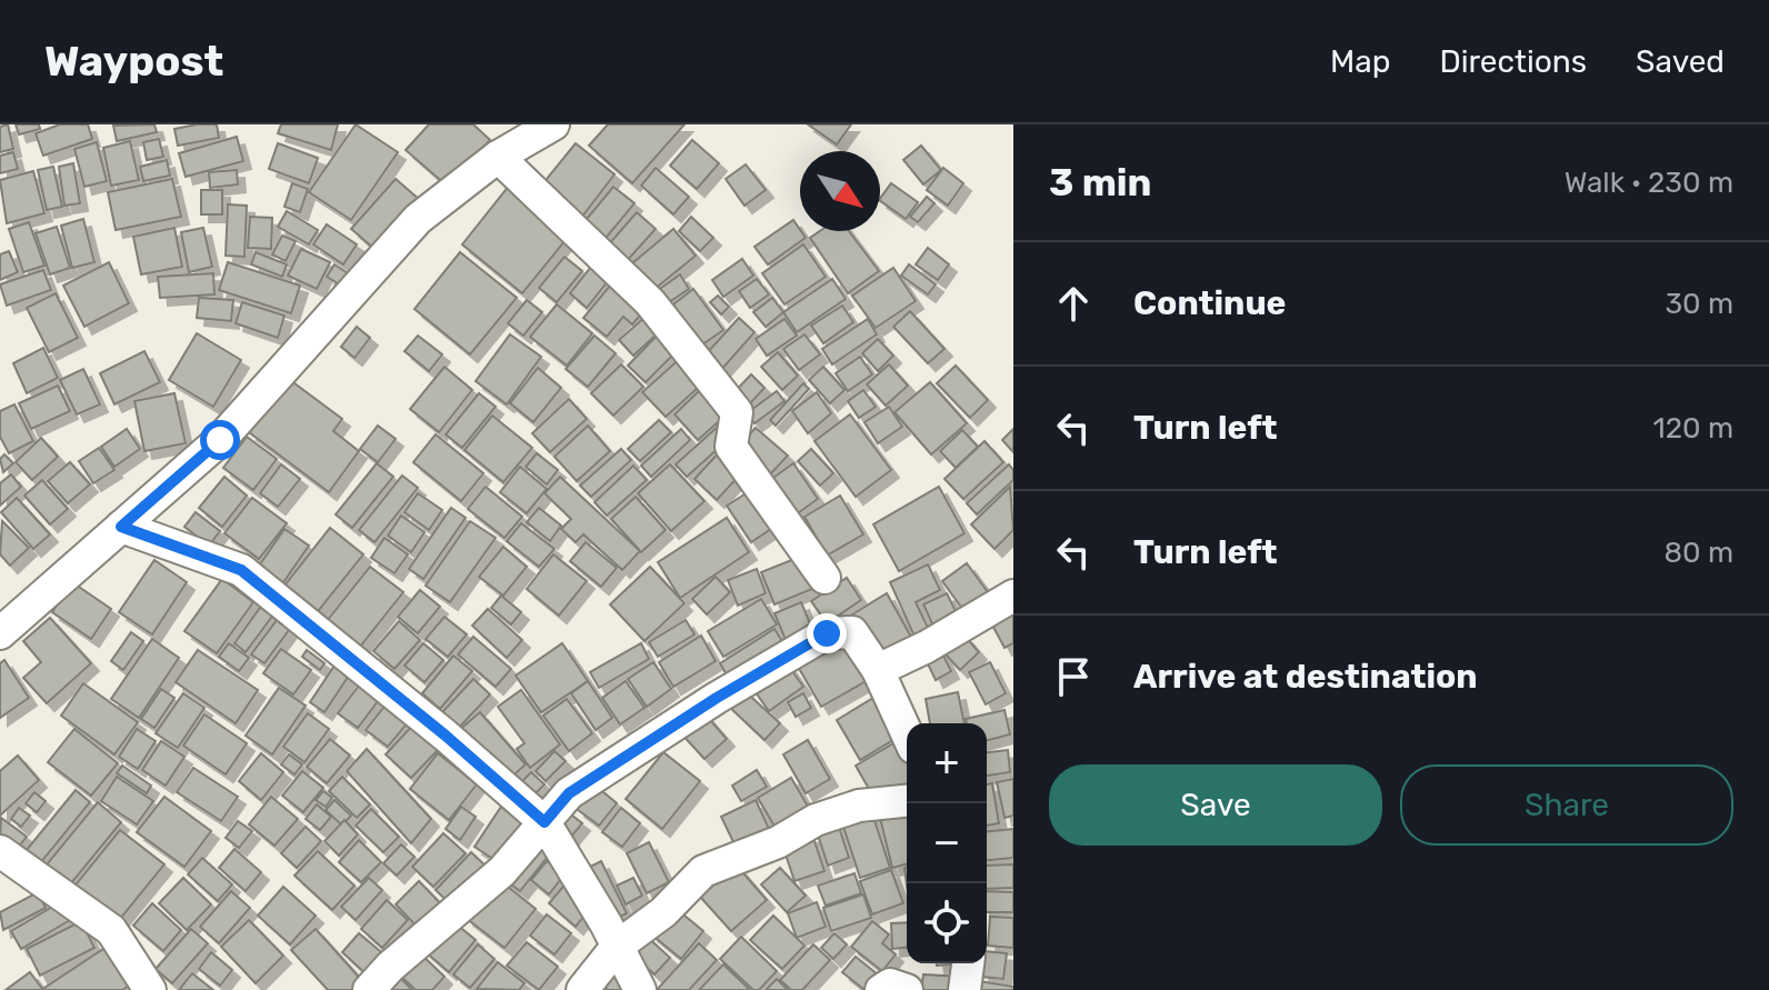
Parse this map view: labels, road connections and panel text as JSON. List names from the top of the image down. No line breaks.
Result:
{"north":"bottom right","page":{"header":"Waypost","nav":["Map","Directions","Saved"],"heading":["3 min","Walk · 230 m"],"list":[["Continue","30 m"],["Turn left","120 m"],["Turn left","80 m"],"Arrive at destination"],"map_buttons":["+","−"],"buttons":["Save","Share"]}}
